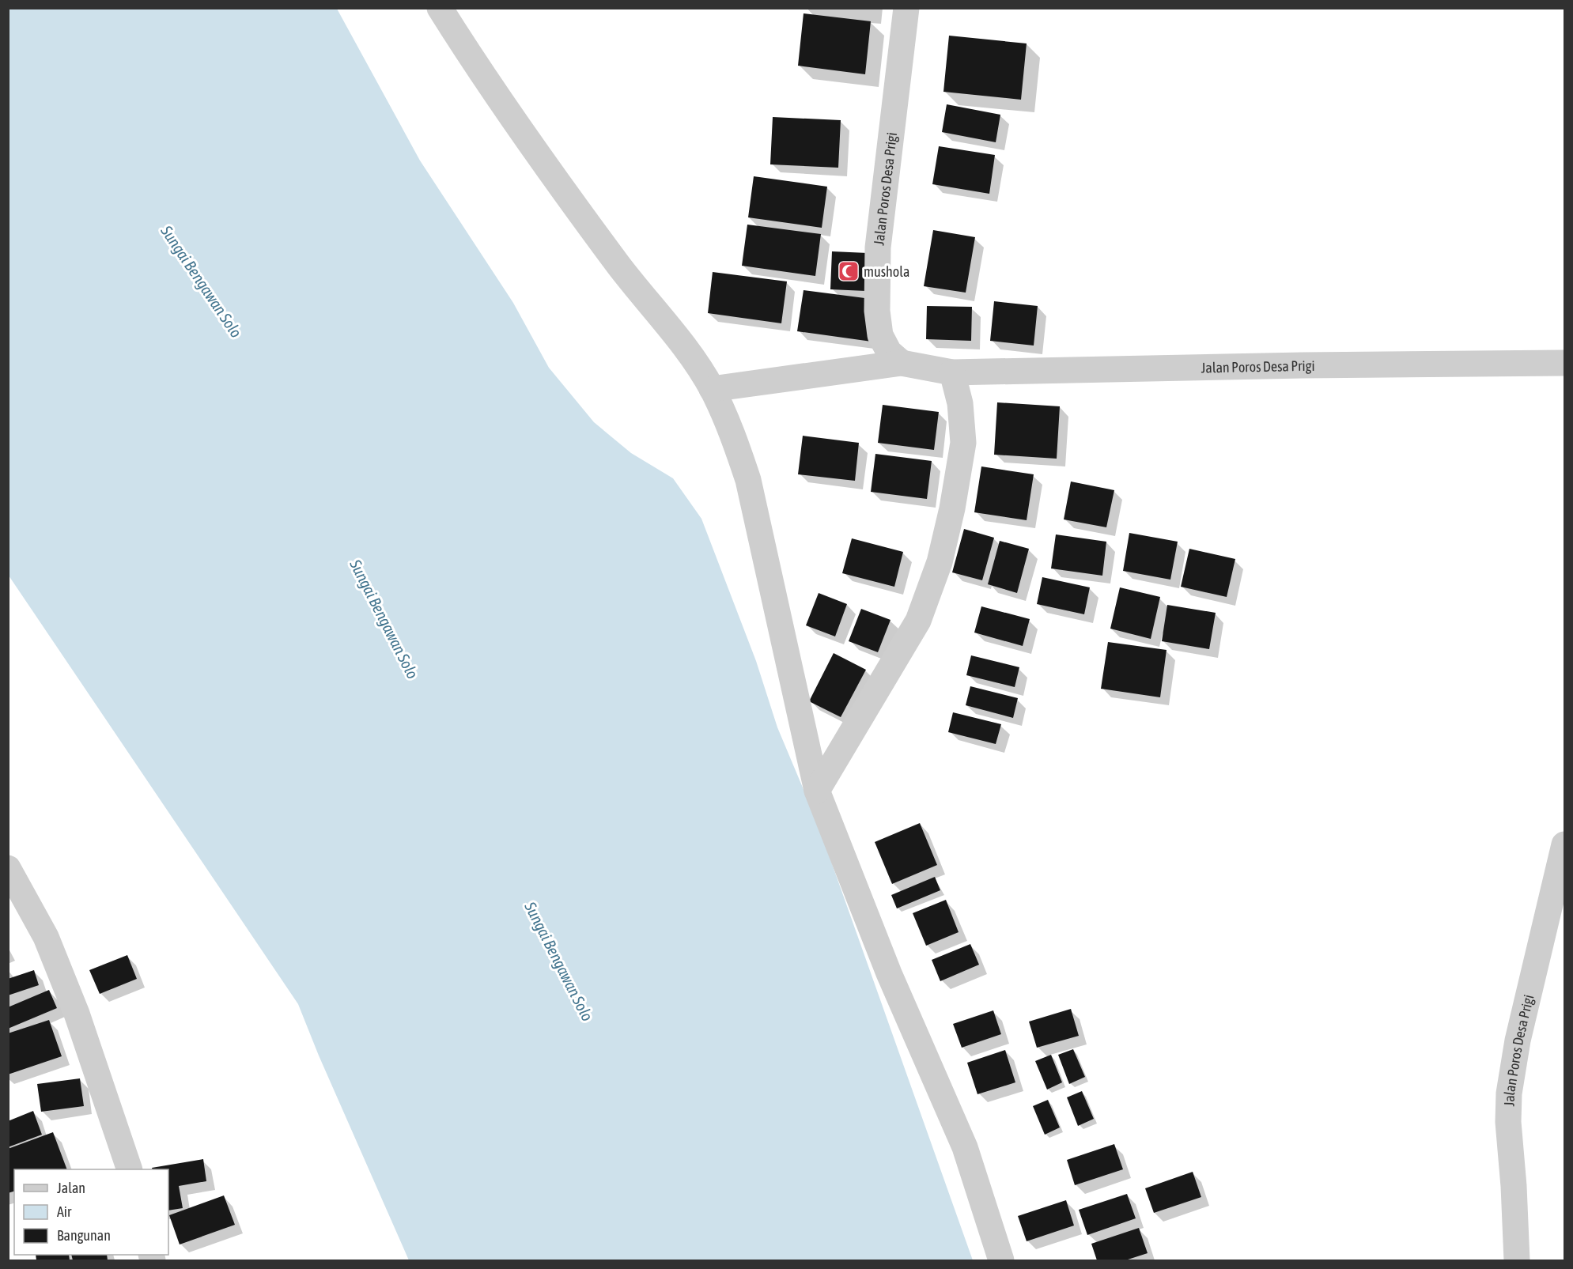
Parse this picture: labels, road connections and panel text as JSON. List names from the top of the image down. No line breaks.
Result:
{"streets":{"street":["Jalan Poros Desa Prigi"]},"water":["Sungai Bengawan Solo"],"places":{"mosque":["mushola"]},"legend":["Jalan","Air","Bangunan"]}
